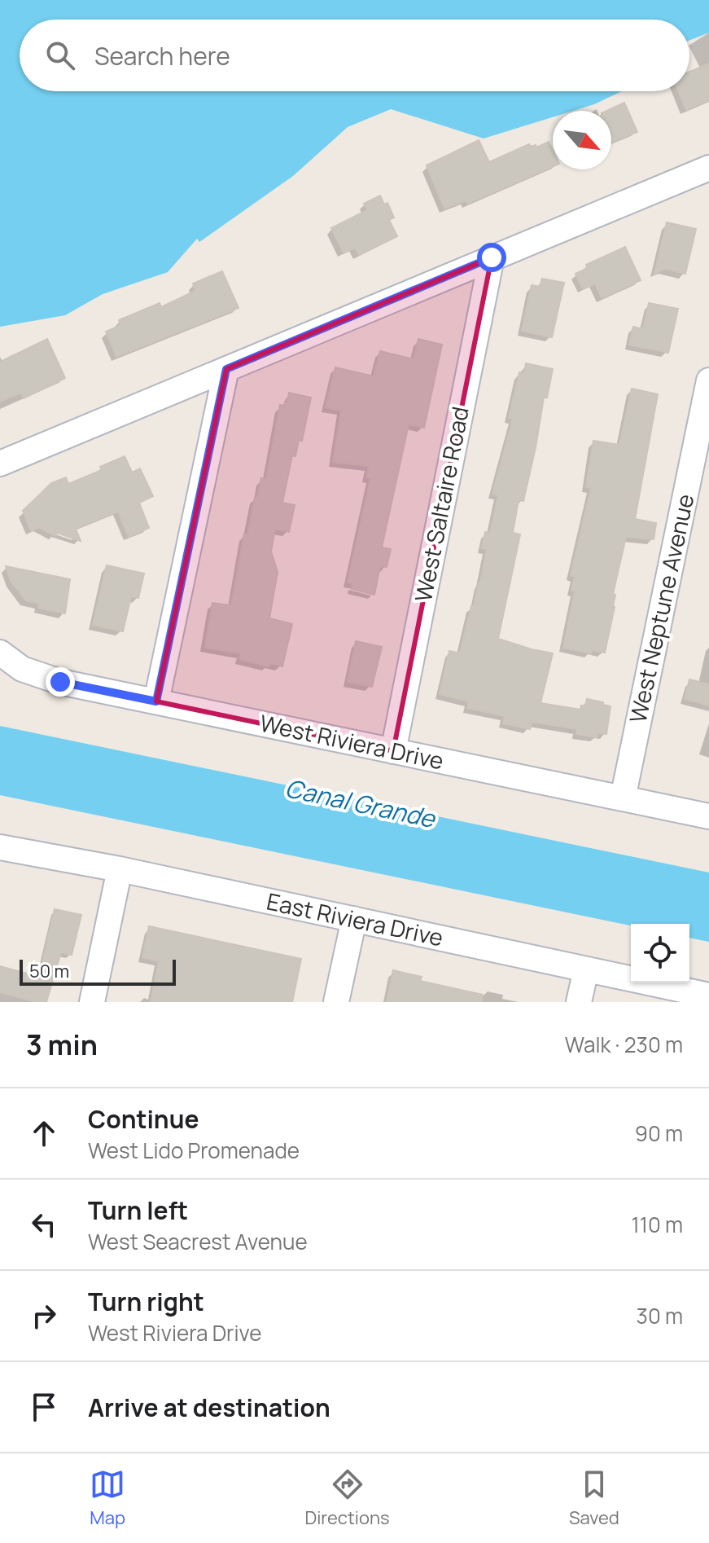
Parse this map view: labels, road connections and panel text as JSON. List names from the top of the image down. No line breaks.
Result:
{"streets":{"street":["West Saltaire Road","West Neptune Avenue","West Riviera Drive","East Riviera Drive"]},"crossings":[["West Saltaire Road","West Riviera Drive"],["West Neptune Avenue","West Riviera Drive"]],"water":["Canal Grande"],"scale_bar":"50 m","north":"bottom right","page":{"search":"Search here","scale":"50 m","heading":["3 min","Walk · 230 m"],"list":[["Continue","West Lido Promenade","90 m"],["Turn left","West Seacrest Avenue","110 m"],["Turn right","West Riviera Drive","30 m"],"Arrive at destination"],"nav":["Map","Directions","Saved"]}}
